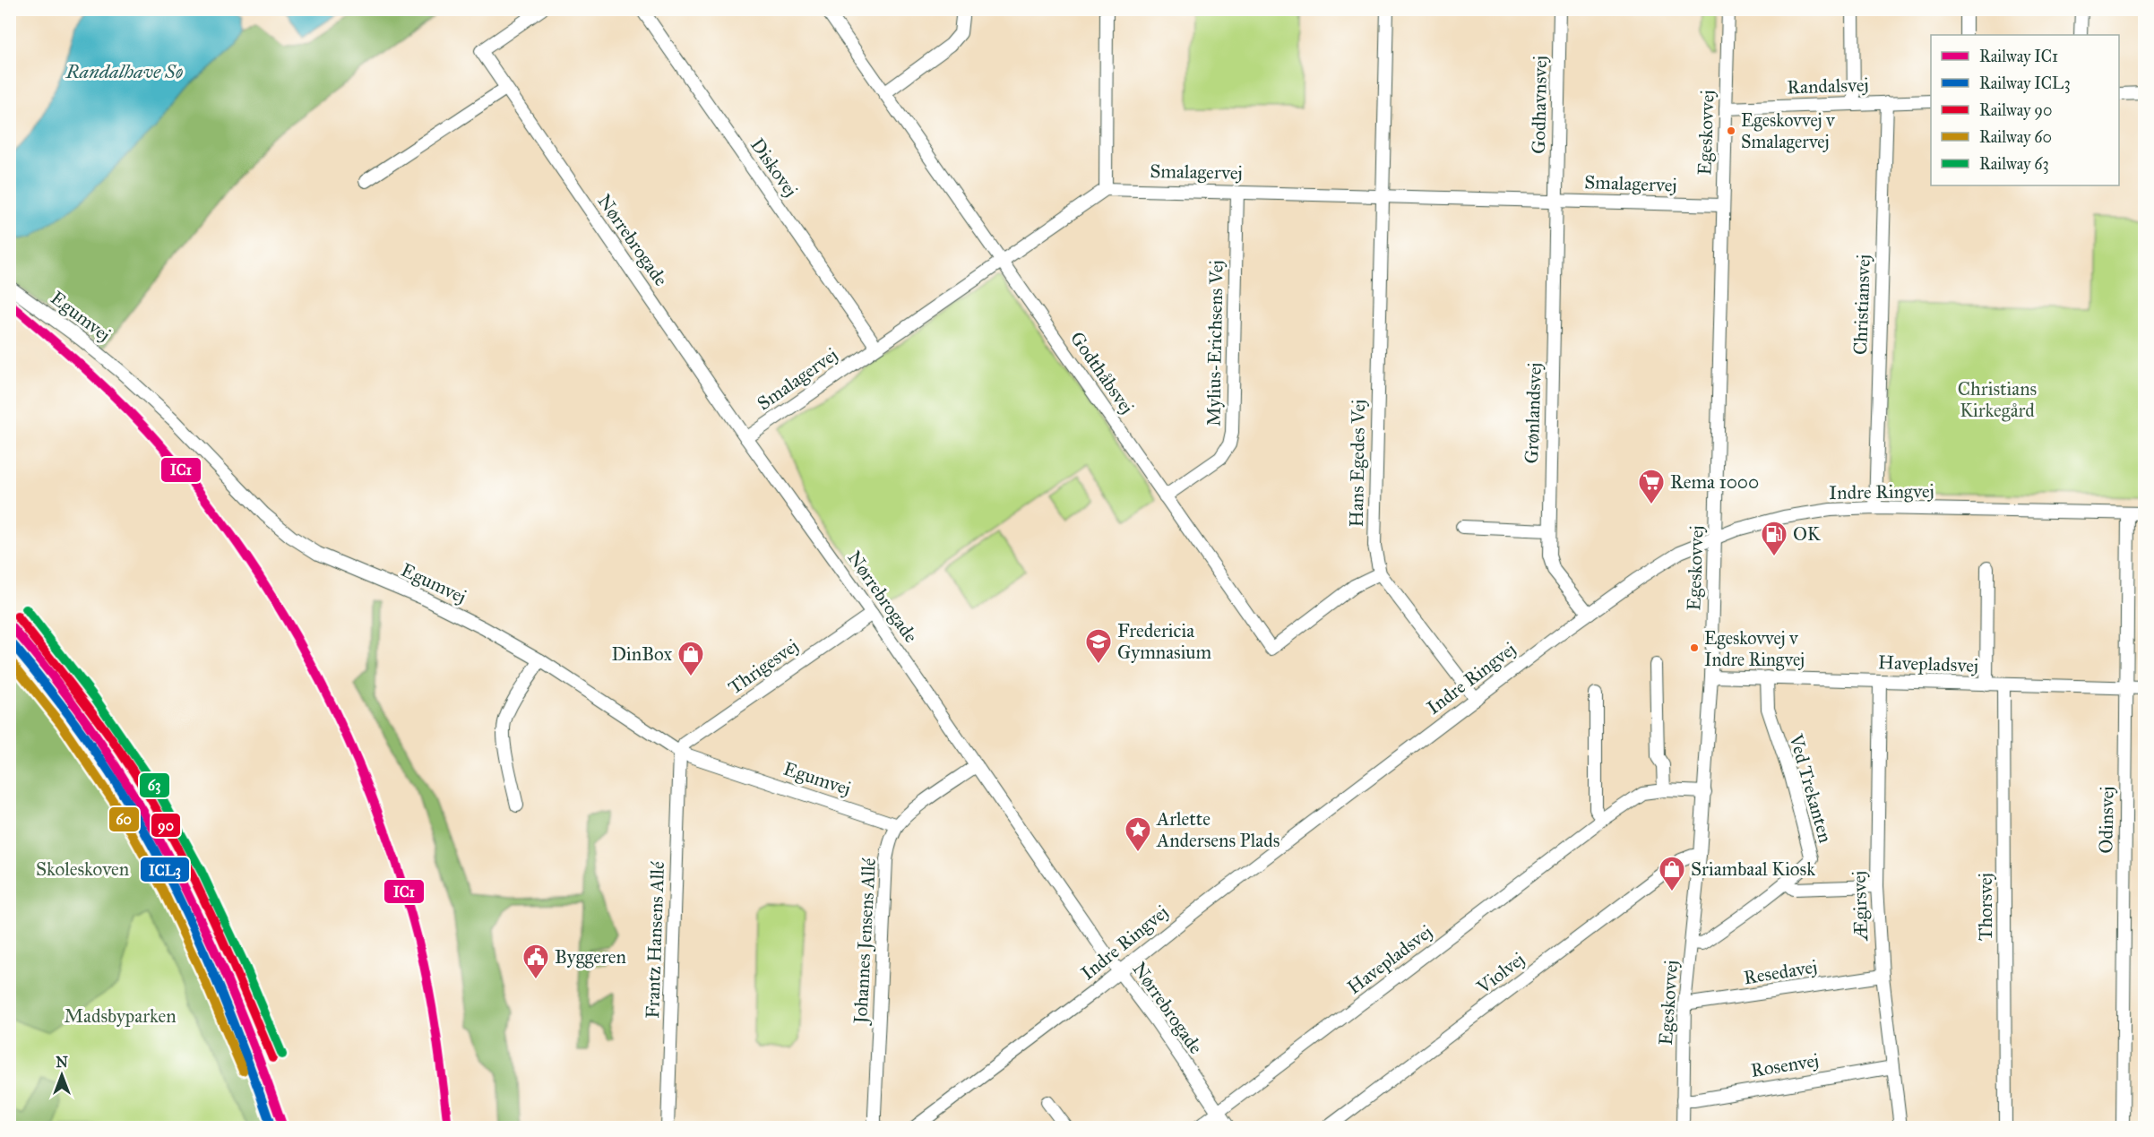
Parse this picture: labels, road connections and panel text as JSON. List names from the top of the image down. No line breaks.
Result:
{"streets":{"street":["Randalsvej","Godhavnsvej","Egeskovvej","Diskovej","Smalagervej","Nørrebrogade","Christiansvej","Egumvej","Mylius-Erichsens Vej","Godthåbsvej","Grønlandsvej","Hans Egedes Vej","Indre Ringvej","Havepladsvej","Thrigesvej","Ved Trekanten","Odinsvej","Ægirsvej","Thorsvej","Frantz Hansens Allé","Johannes Jensens Allé","Resedavej","Violvej","Rosenvej"]},"crossings":[["Randalsvej","Egeskovvej"],["Randalsvej","Christiansvej"],["Godhavnsvej","Smalagervej"],["Godhavnsvej","Grønlandsvej"],["Egeskovvej","Smalagervej"],["Egeskovvej","Indre Ringvej"],["Egeskovvej","Havepladsvej"],["Egeskovvej","Ved Trekanten"],["Egeskovvej","Resedavej"],["Egeskovvej","Violvej"],["Egeskovvej","Rosenvej"],["Diskovej","Smalagervej"],["Smalagervej","Nørrebrogade"],["Smalagervej","Mylius-Erichsens Vej"],["Smalagervej","Godthåbsvej"],["Smalagervej","Grønlandsvej"],["Smalagervej","Hans Egedes Vej"],["Nørrebrogade","Indre Ringvej"],["Nørrebrogade","Havepladsvej"],["Nørrebrogade","Thrigesvej"],["Nørrebrogade","Johannes Jensens Allé"],["Christiansvej","Indre Ringvej"],["Egumvej","Thrigesvej"],["Egumvej","Frantz Hansens Allé"],["Egumvej","Johannes Jensens Allé"],["Mylius-Erichsens Vej","Godthåbsvej"],["Godthåbsvej","Hans Egedes Vej"],["Grønlandsvej","Indre Ringvej"],["Hans Egedes Vej","Indre Ringvej"],["Indre Ringvej","Odinsvej"],["Havepladsvej","Ved Trekanten"],["Havepladsvej","Odinsvej"],["Havepladsvej","Ægirsvej"],["Havepladsvej","Thorsvej"],["Thrigesvej","Frantz Hansens Allé"],["Ægirsvej","Resedavej"],["Ægirsvej","Rosenvej"]],"water":["Randalhave Sø"],"parks":["Christians Kirkegård","Skoleskoven","Madsbyparken"],"places":{"other":["Egeskovvej v Smalagervej","Egeskovvej v Indre Ringvej"],"supermarket":["Rema 1000"],"fuel station":["OK"],"school or university":["Fredericia Gymnasium"],"shop":["DinBox","Sriambaal Kiosk"],"place":["Arlette Andersens Plads"],"public building":["Byggeren"]},"lines":["rail line IC1","rail line 63","rail line 90","rail line ICL3","rail line 60"],"legend":["Railway IC1","Railway ICL3","Railway 90","Railway 60","Railway 63"],"north":"top"}
